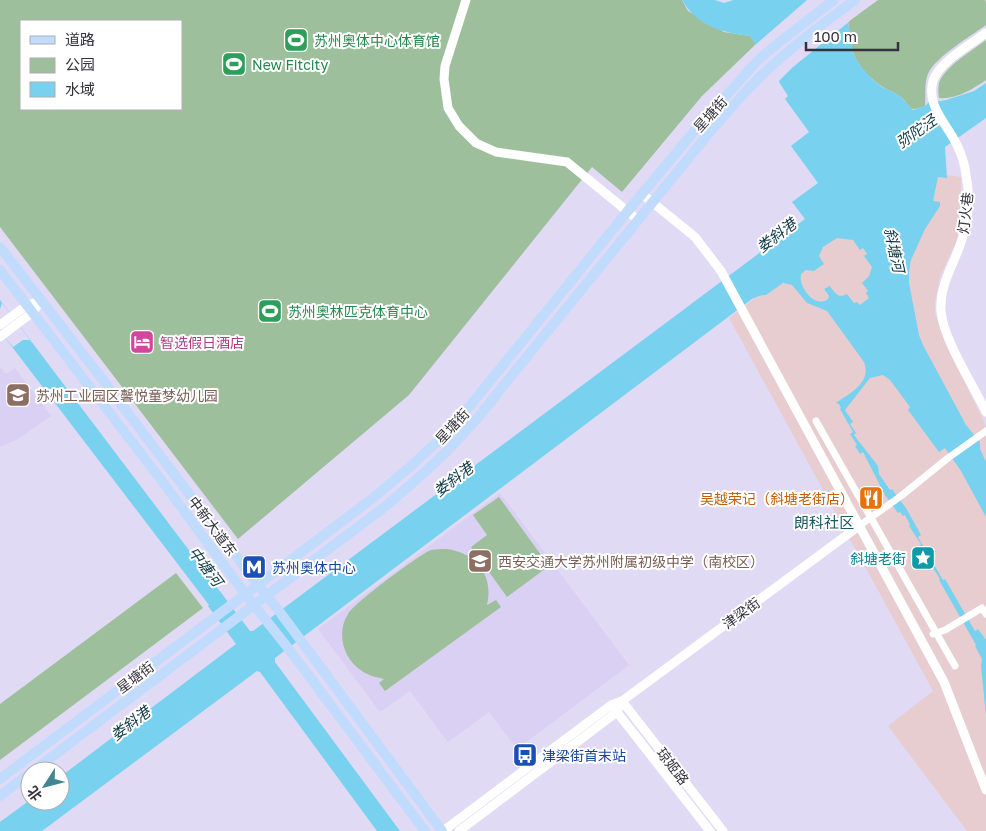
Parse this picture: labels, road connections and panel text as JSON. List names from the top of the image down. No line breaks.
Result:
{"streets":{"main road":["星塘街","中新大道东"],"street":["灯火巷","津梁街","琼姬路"]},"crossings":[["星塘街","中新大道东"],["中新大道东","津梁街"],["津梁街","琼姬路"]],"districts":["朗科社区"],"water":["弥陀泾","娄斜港","斜塘河","中塘河"],"places":{"sports":["苏州奥体中心体育馆","New Fitcity","苏州奥林匹克体育中心"],"hotel":["智选假日酒店"],"school or university":["苏州工业园区馨悦童梦幼儿园","西安交通大学苏州附属初级中学（南校区）"],"restaurant":["吴越荣记（斜塘老街店）"],"place":["斜塘老街"],"metro station":["苏州奥体中心"],"bus stop":["津梁街首末站"]},"legend":["道路","公园","水域"],"scale_bar":"100 m","north":"bottom left"}
